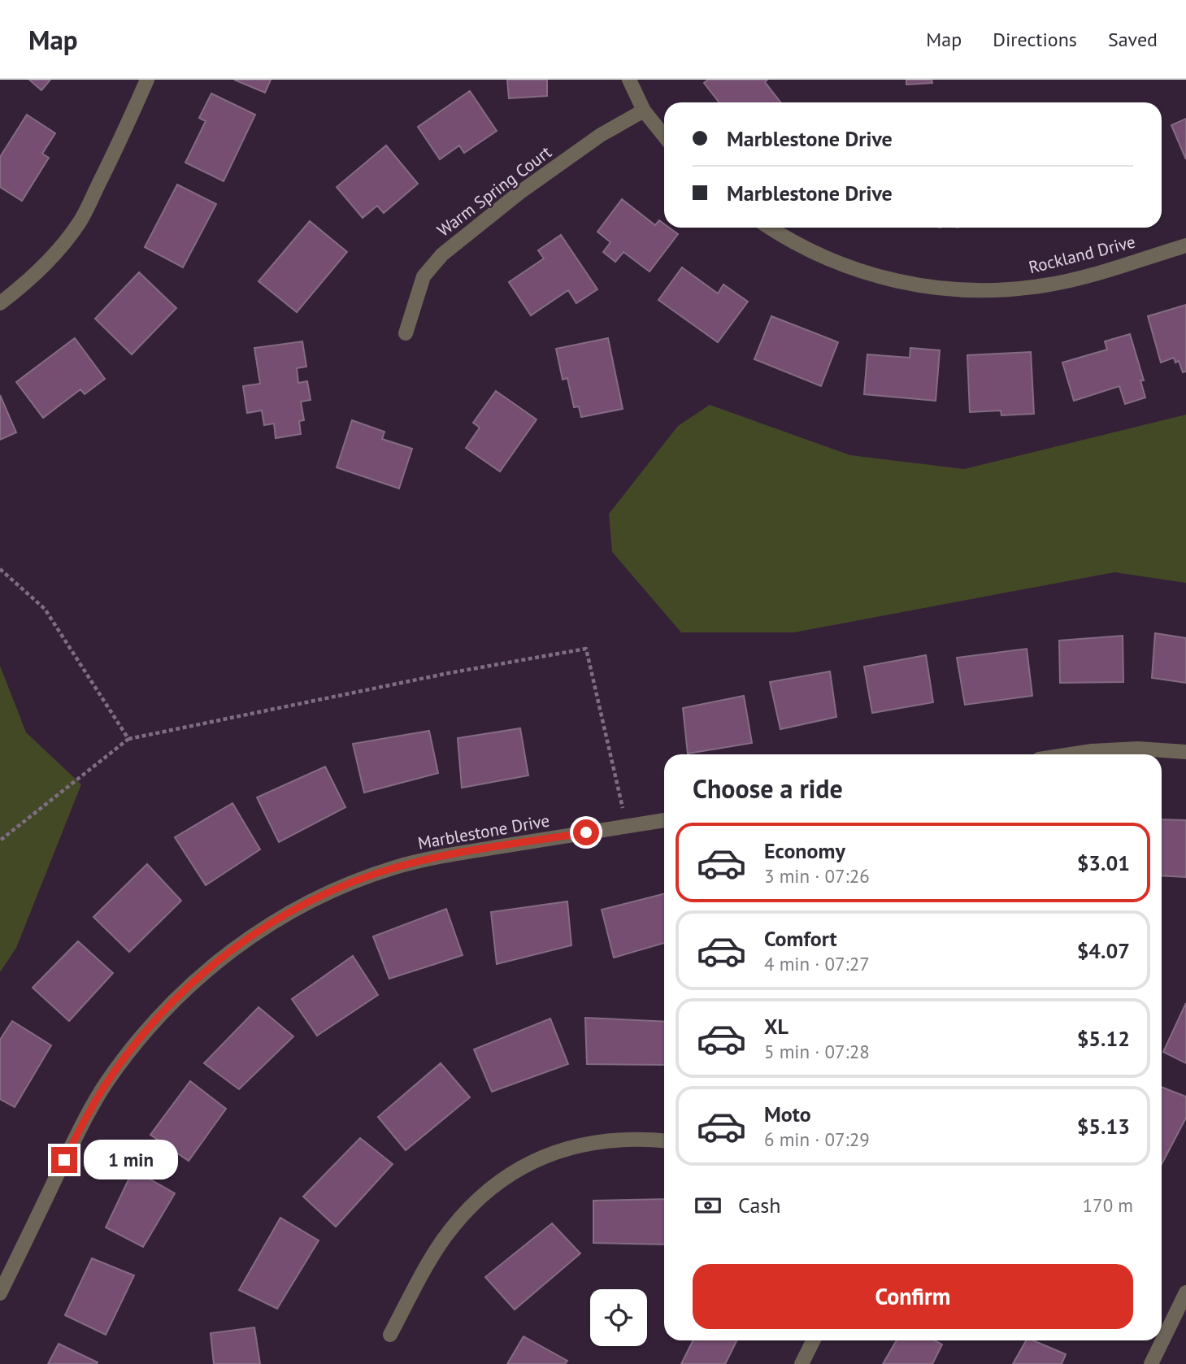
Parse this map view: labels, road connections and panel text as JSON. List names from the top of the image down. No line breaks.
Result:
{"streets":{"street":["Warm Spring Court","Rockland Drive","Marblestone Drive"]},"page":{"header":"Map","nav":["Map","Directions","Saved"],"banner":["Marblestone Drive","Marblestone Drive"],"heading":"Choose a ride","list":[{"name":"Economy","note":"3 min · 07:26","value":"$3.01"},{"name":"Comfort","note":"4 min · 07:27","value":"$4.07"},{"name":"XL","note":"5 min · 07:28","value":"$5.12"},{"name":"Moto","note":"6 min · 07:29","value":"$5.13"}],"bubble":"1 min","pay":["Cash","170 m"],"buttons":"Confirm"}}
